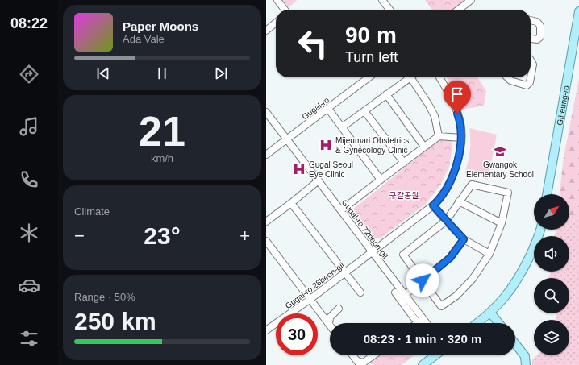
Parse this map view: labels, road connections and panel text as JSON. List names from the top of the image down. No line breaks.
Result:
{"streets":{"main road":["Giheung-ro"],"street":["Gugal-ro","Gugal-ro 72beon-gil","Gugal-ro 28beon-gil"]},"crossings":[["Gugal-ro","Gugal-ro 72beon-gil"],["Gugal-ro 72beon-gil","Gugal-ro 28beon-gil"]],"parks":["구갈공원"],"places":{"hospital":["Mijeumari Obstetrics & Gynecology Clinic","Gugal Seoul Eye Clinic"],"school or university":["Gwangok Elementary School"]},"north":"top right","page":{"tabs":"08:22","turn":["90 m","Turn left"],"song":["Paper Moons","Ada Vale"],"tile":[["21","km/h"],"Climate",["Range · 50%","250 km"]],"heat":["−","23°","+"],"limit":"30","trip":"08:23 · 1 min · 320 m"}}
